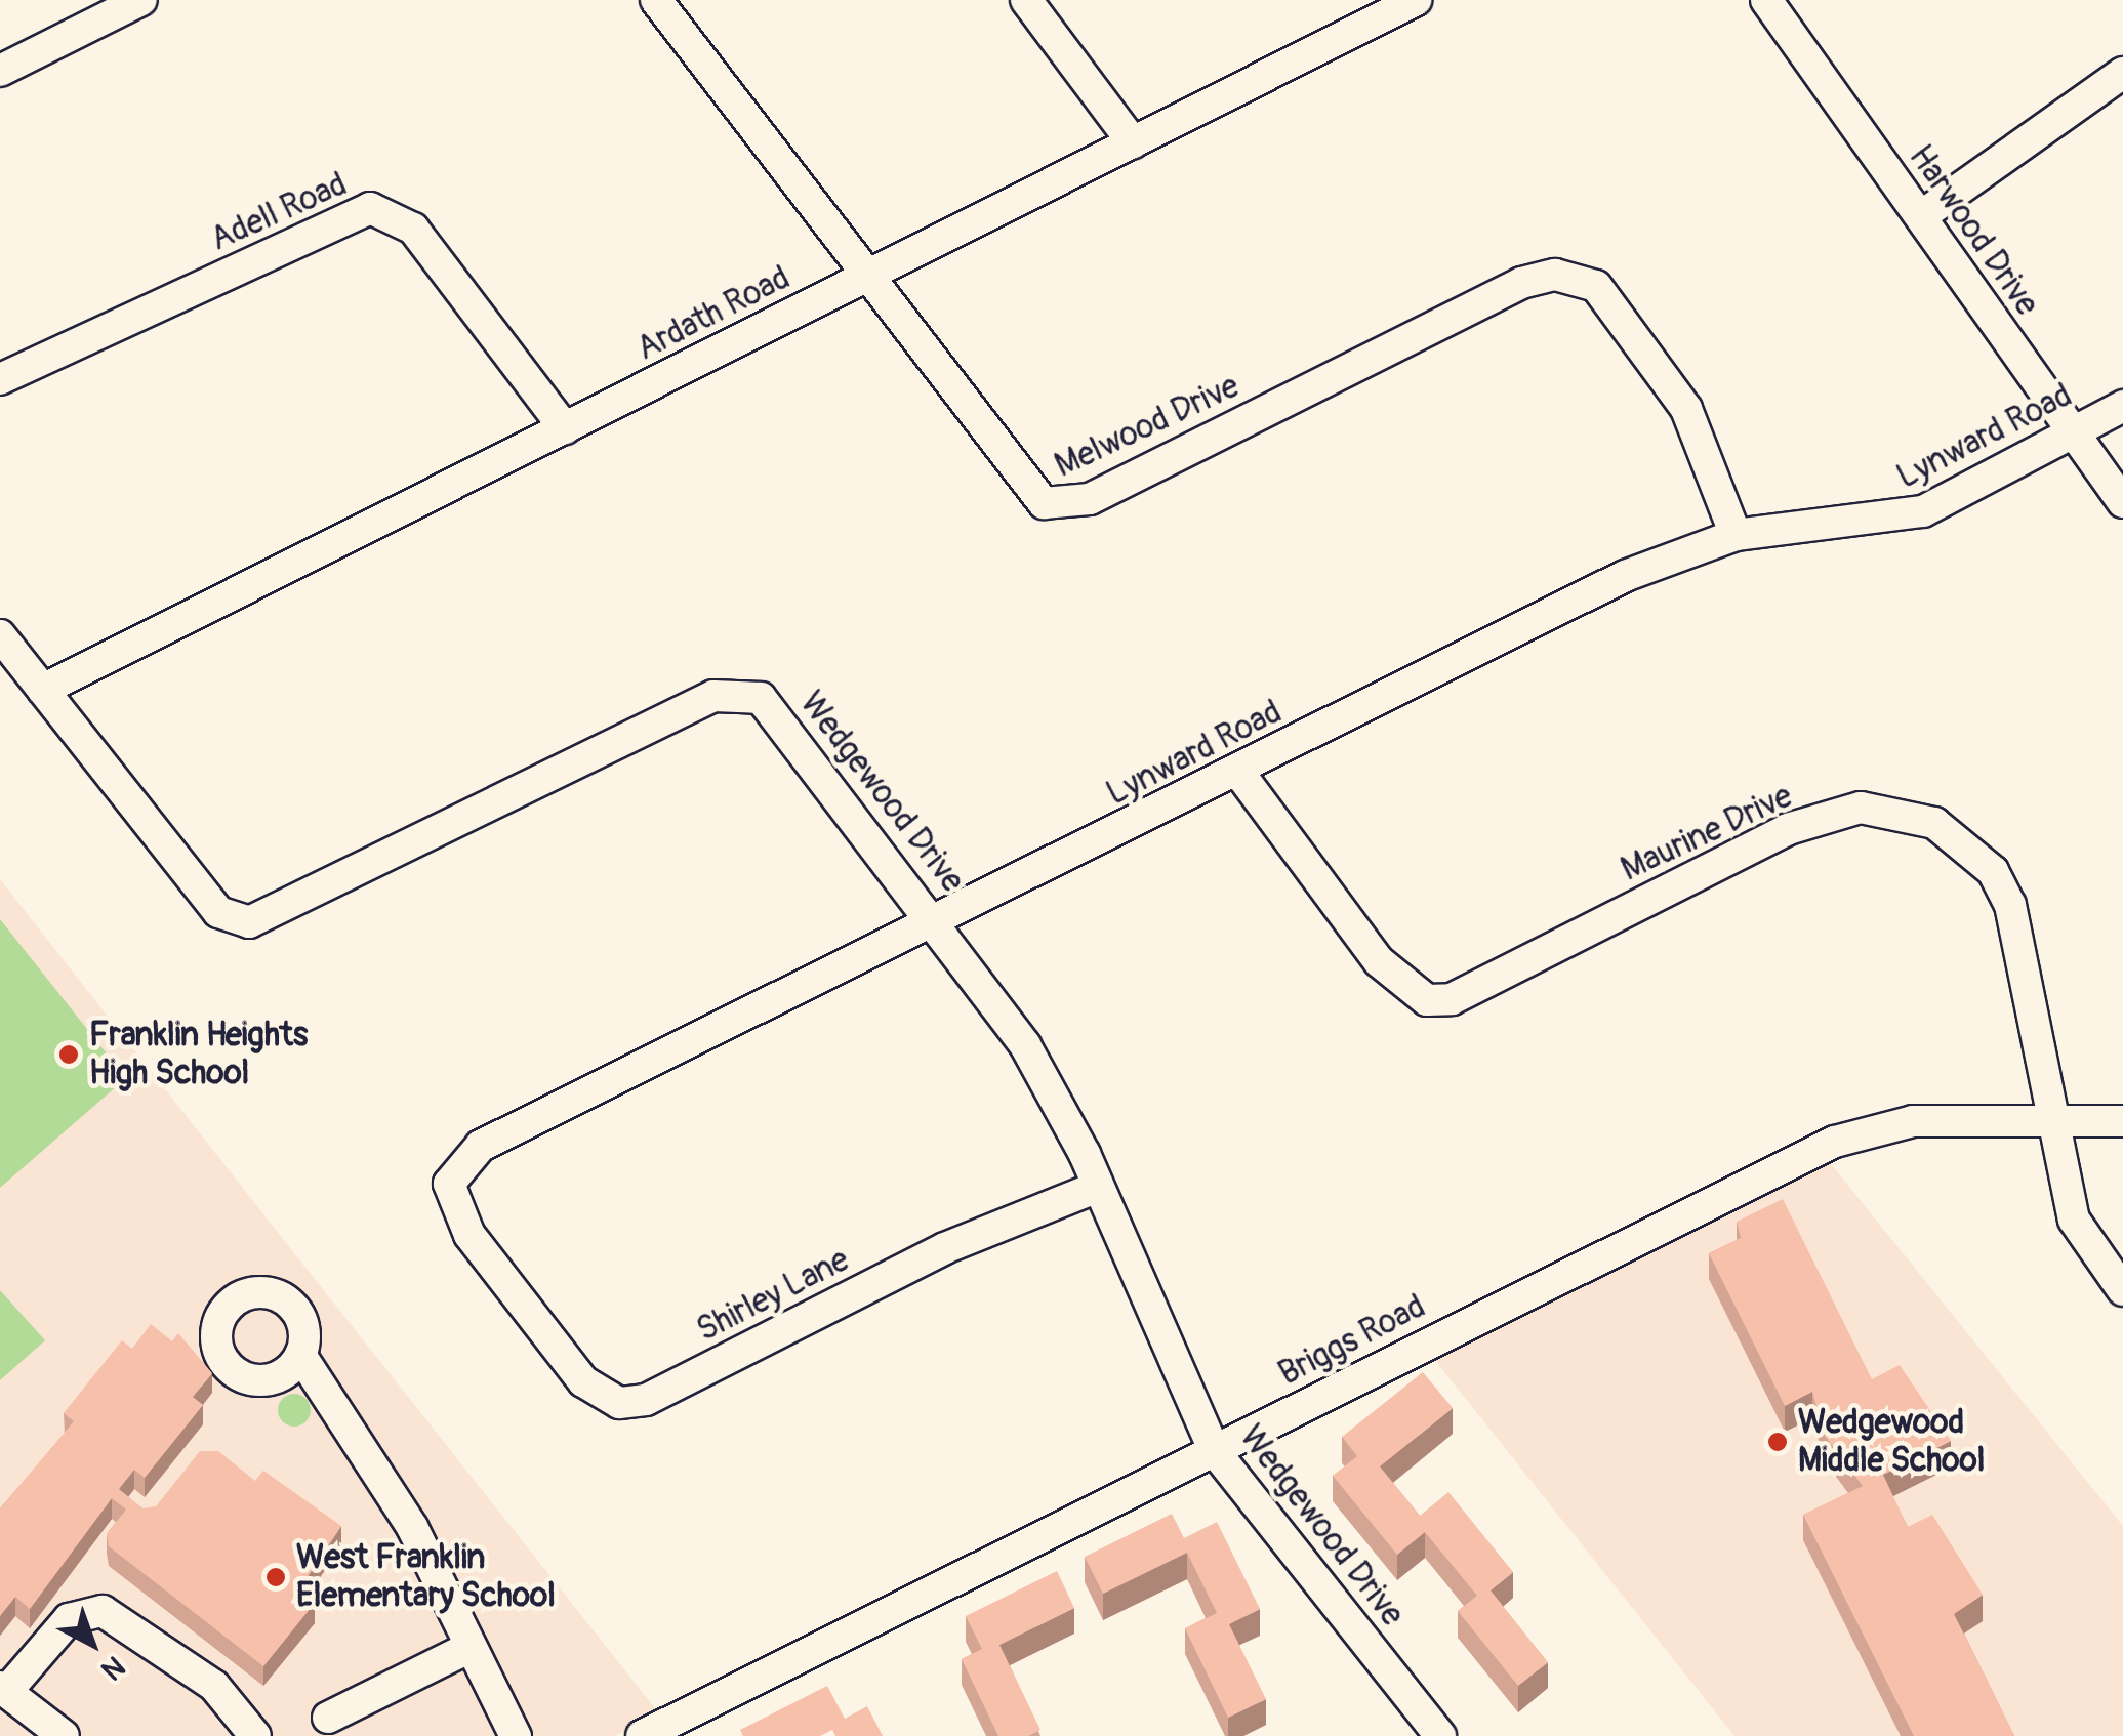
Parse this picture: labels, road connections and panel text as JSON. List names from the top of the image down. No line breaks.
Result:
{"streets":{"street":["Adell Road","Harwood Drive","Ardath Road","Melwood Drive","Lynward Road","Wedgewood Drive","Maurine Drive","Shirley Lane","Briggs Road"]},"crossings":[["Adell Road","Ardath Road"],["Harwood Drive","Lynward Road"],["Ardath Road","Melwood Drive"],["Ardath Road","Wedgewood Drive"],["Melwood Drive","Lynward Road"],["Lynward Road","Wedgewood Drive"],["Lynward Road","Maurine Drive"],["Lynward Road","Shirley Lane"],["Wedgewood Drive","Shirley Lane"],["Wedgewood Drive","Briggs Road"],["Maurine Drive","Briggs Road"]],"places":["Franklin Heights High School","Wedgewood Middle School","West Franklin Elementary School"],"north":"bottom right"}
